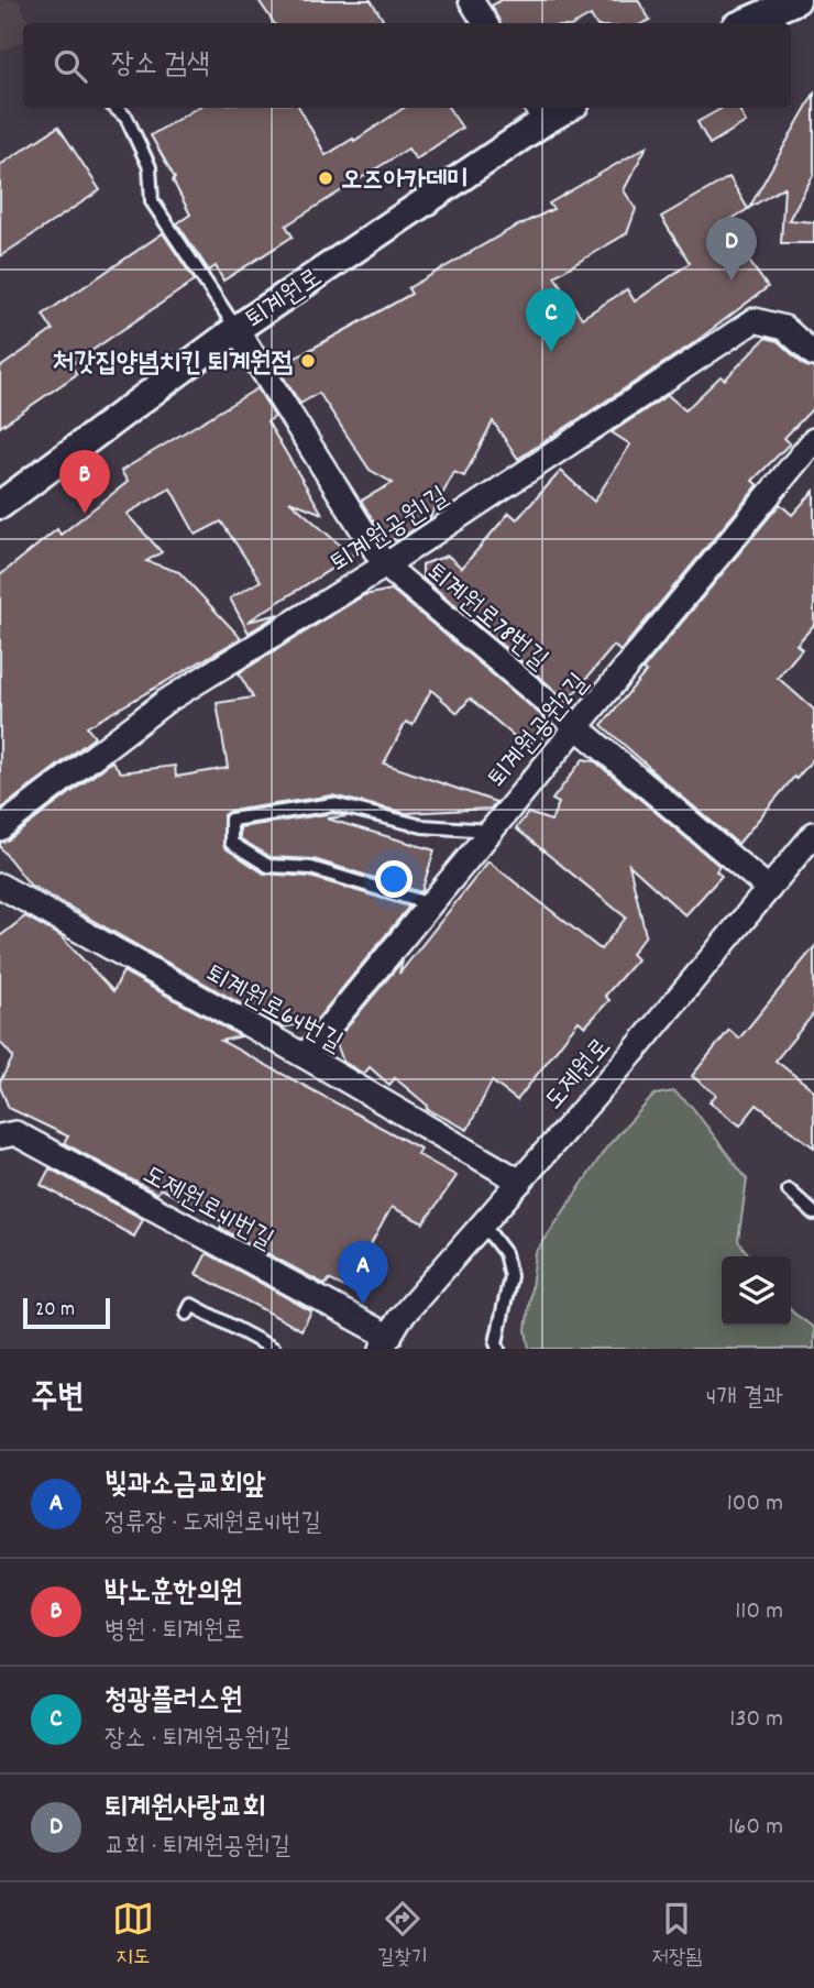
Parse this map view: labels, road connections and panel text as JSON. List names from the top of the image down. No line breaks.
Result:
{"streets":{"street":["퇴계원로","퇴계원공원1길","퇴계원로78번길","퇴계원공원2길","퇴계원로64번길","도제원로","도제원로41번길"]},"crossings":[["퇴계원로","퇴계원로78번길"],["퇴계원공원1길","퇴계원로78번길"],["퇴계원로78번길","퇴계원공원2길"],["퇴계원로78번길","도제원로"],["퇴계원공원2길","퇴계원로64번길"],["퇴계원로64번길","도제원로"],["도제원로","도제원로41번길"]],"places":["오즈아카데미","처갓집양념치킨 퇴계원점"],"scale_bar":"20 m","page":{"search":"장소 검색","pins":["D","C","B","A"],"scale":"20 m","heading":["주변","4개 결과"],"list":[{"mark":"A","name":"빛과소금교회앞","note":"정류장 · 도제원로41번길","value":"100 m"},{"mark":"B","name":"박노훈한의원","note":"병원 · 퇴계원로","value":"110 m"},{"mark":"C","name":"청광플러스원","note":"장소 · 퇴계원공원1길","value":"130 m"},{"mark":"D","name":"퇴계원사랑교회","note":"교회 · 퇴계원공원1길","value":"160 m"}],"nav":["지도","길찾기","저장됨"]}}
